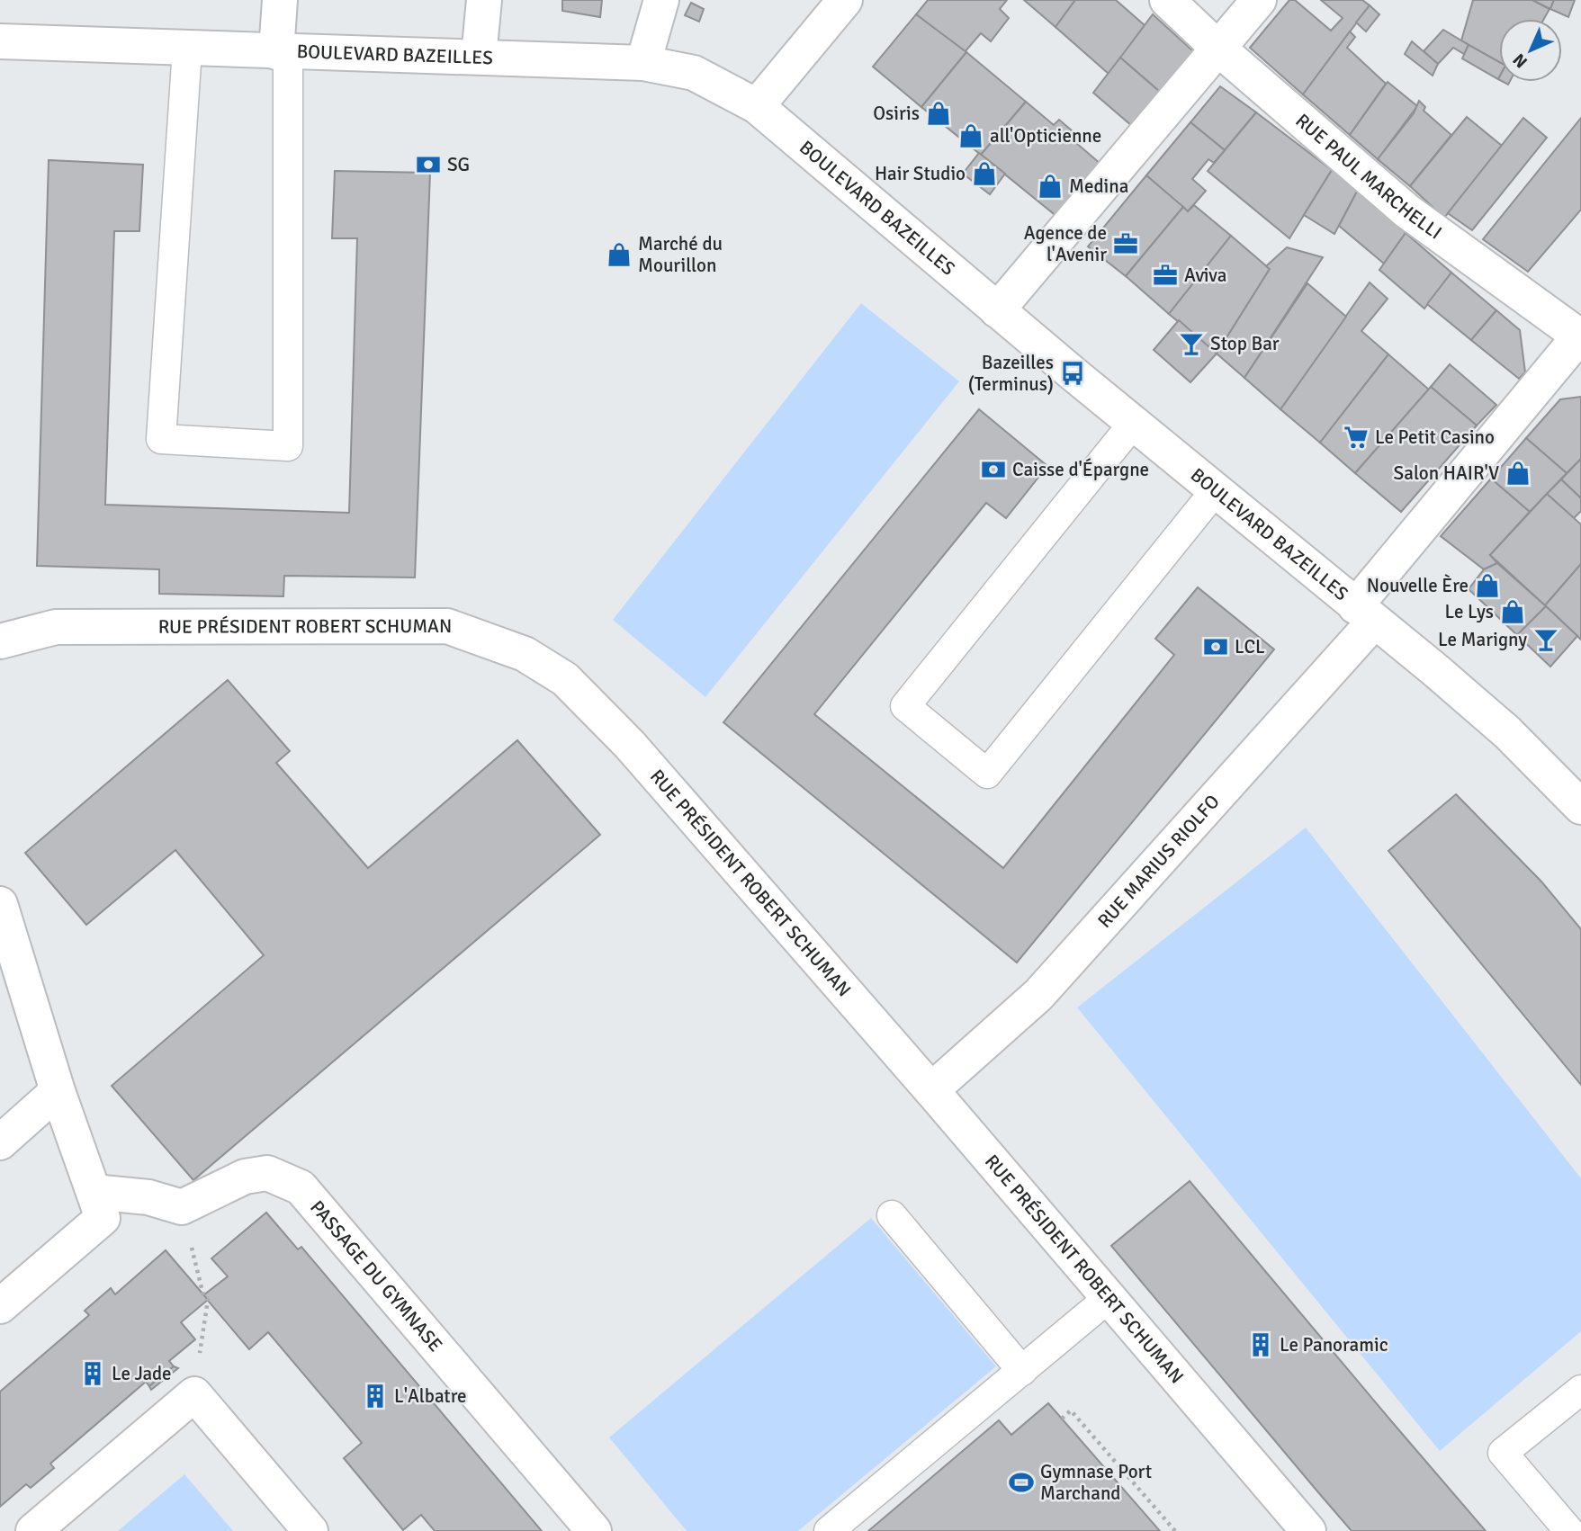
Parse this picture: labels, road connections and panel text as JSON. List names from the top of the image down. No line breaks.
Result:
{"streets":{"street":["BOULEVARD BAZEILLES","RUE PAUL MARCHELLI","RUE PRÉSIDENT ROBERT SCHUMAN","RUE MARIUS RIOLFO","PASSAGE DU GYMNASE"]},"crossings":[["BOULEVARD BAZEILLES","RUE MARIUS RIOLFO"],["RUE PAUL MARCHELLI","RUE MARIUS RIOLFO"],["RUE PRÉSIDENT ROBERT SCHUMAN","RUE MARIUS RIOLFO"]],"places":{"shop":["Osiris","all'Opticienne","Hair Studio","Medina","Marché du Mourillon","Salon HAIR'V","Nouvelle Ère","Le Lys"],"bank":["SG","Caisse d'Épargne","LCL"],"office":["Agence de l'Avenir","Aviva"],"bar":["Stop Bar","Le Marigny"],"bus stop":["Bazeilles (Terminus)"],"supermarket":["Le Petit Casino"],"building":["Le Panoramic","Le Jade","L'Albatre"],"sports":["Gymnase Port Marchand"]},"north":"bottom left"}
